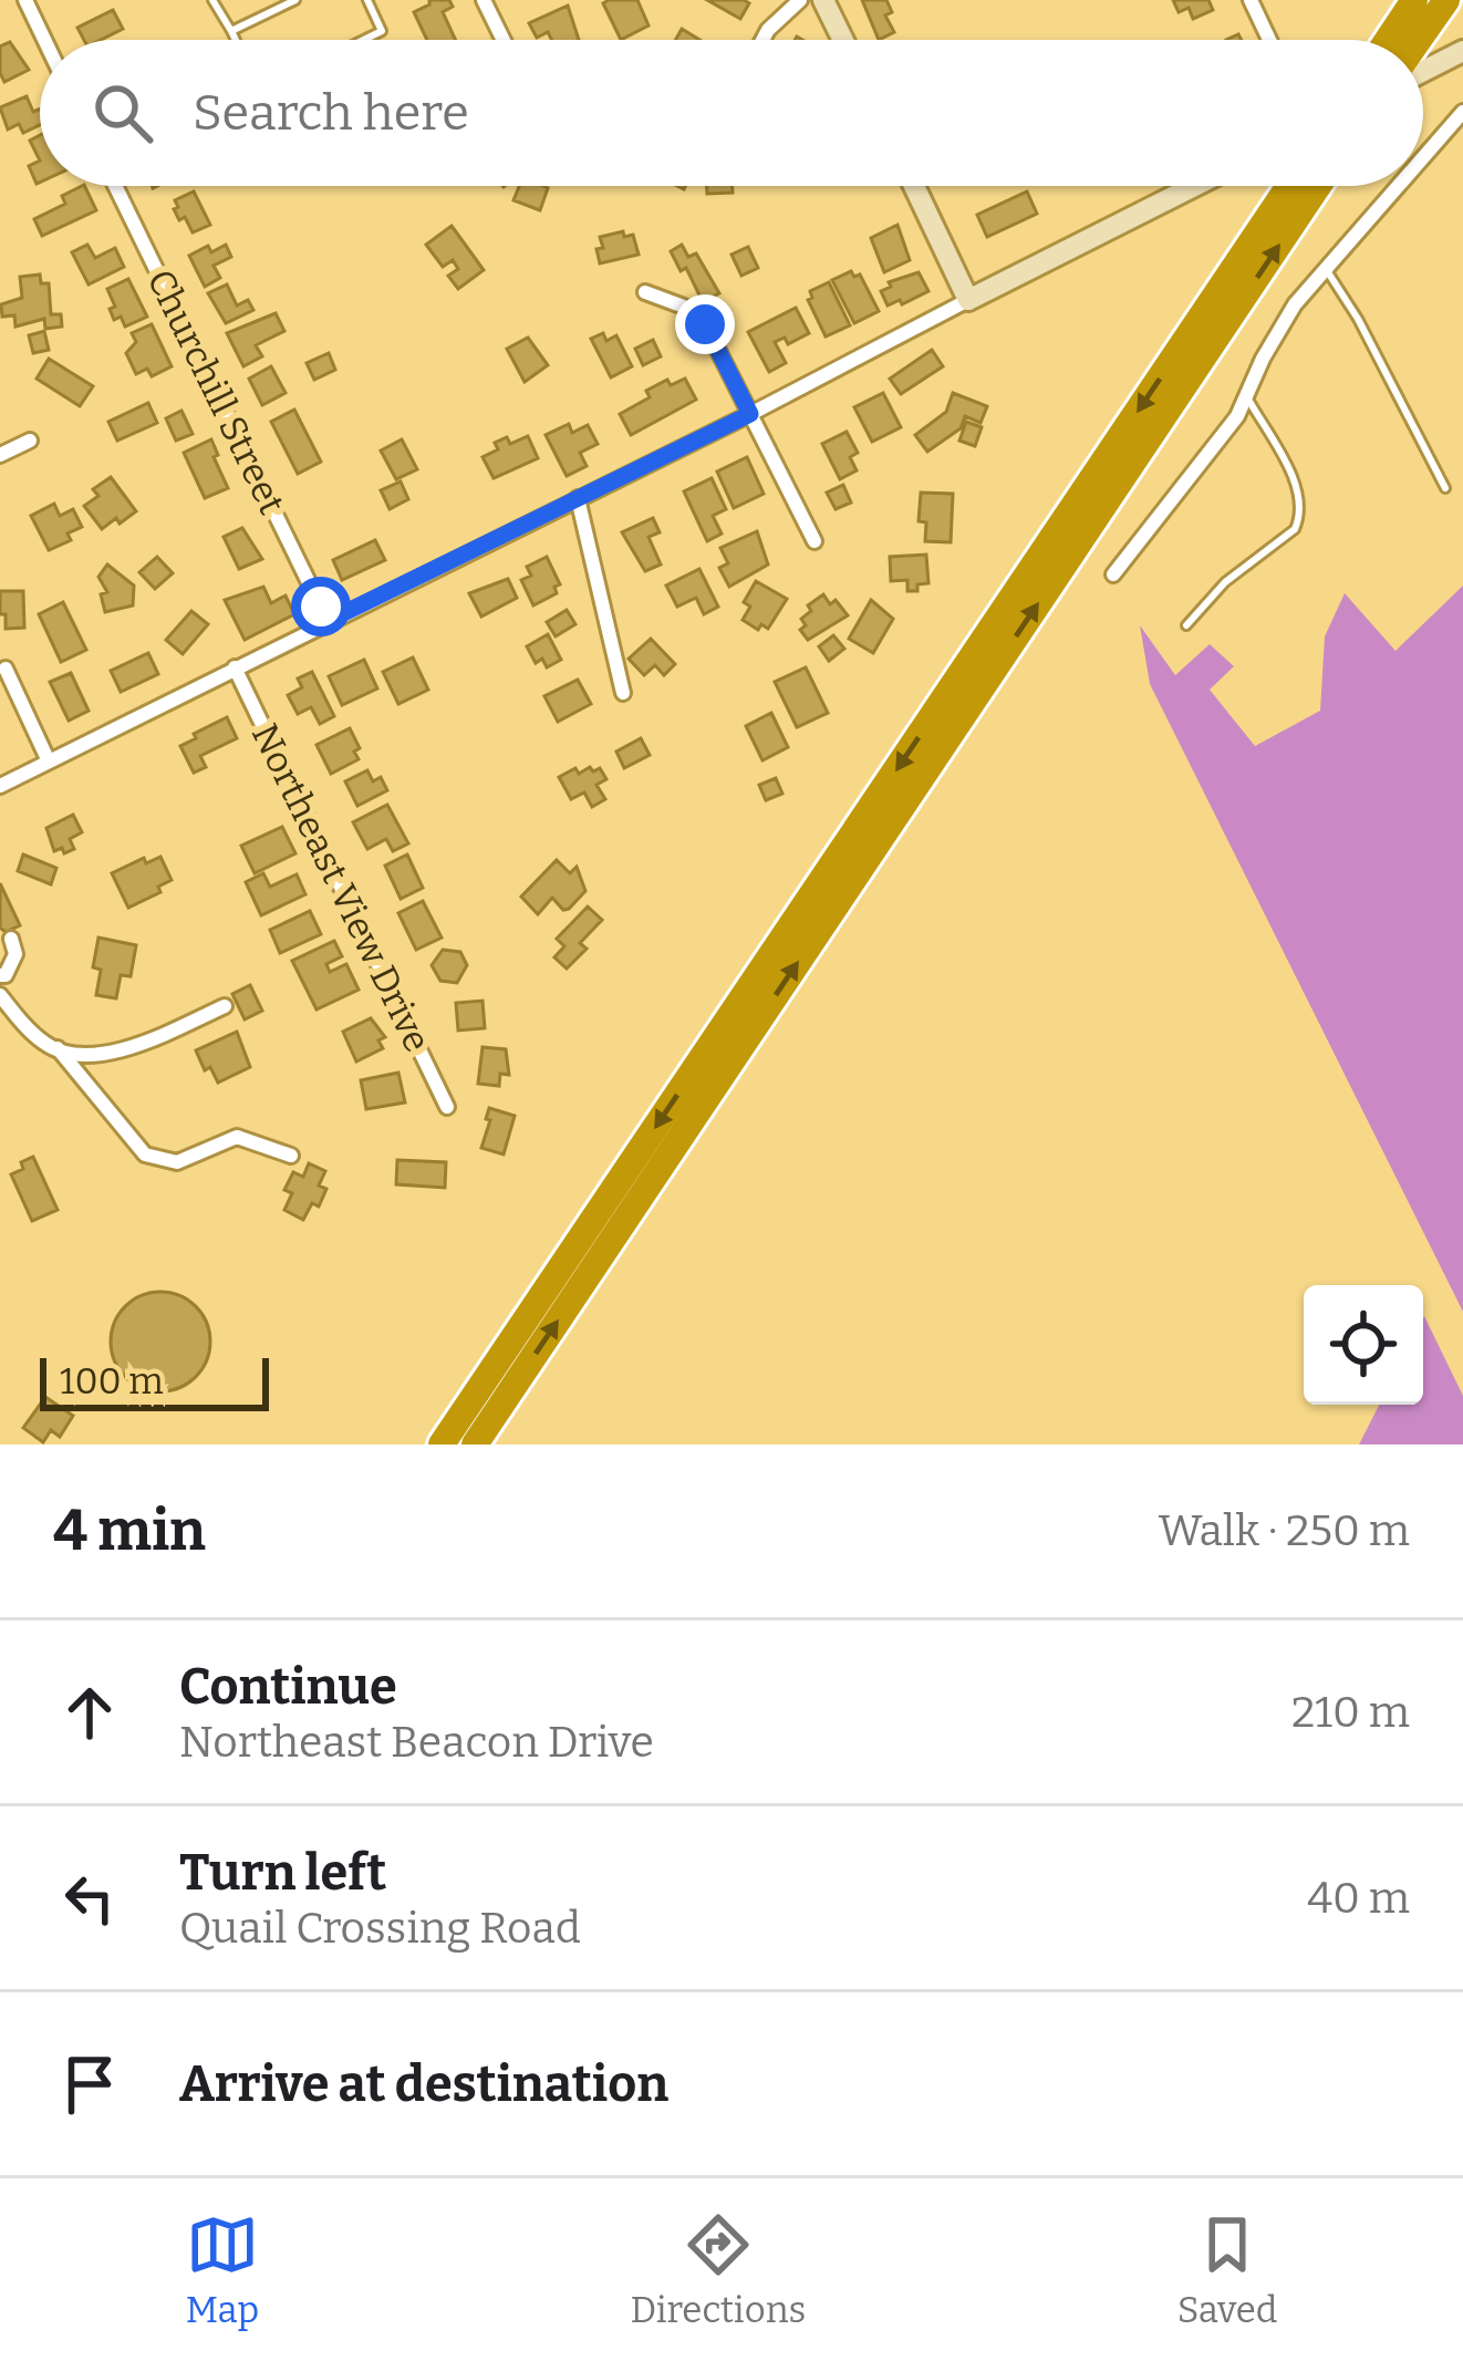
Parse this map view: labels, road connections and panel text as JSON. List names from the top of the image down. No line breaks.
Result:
{"streets":{"street":["Churchill Street","Northeast View Drive"]},"scale_bar":"100 m","page":{"search":"Search here","scale":"100 m","heading":["4 min","Walk · 250 m"],"list":[["Continue","Northeast Beacon Drive","210 m"],["Turn left","Quail Crossing Road","40 m"],"Arrive at destination"],"nav":["Map","Directions","Saved"]}}
